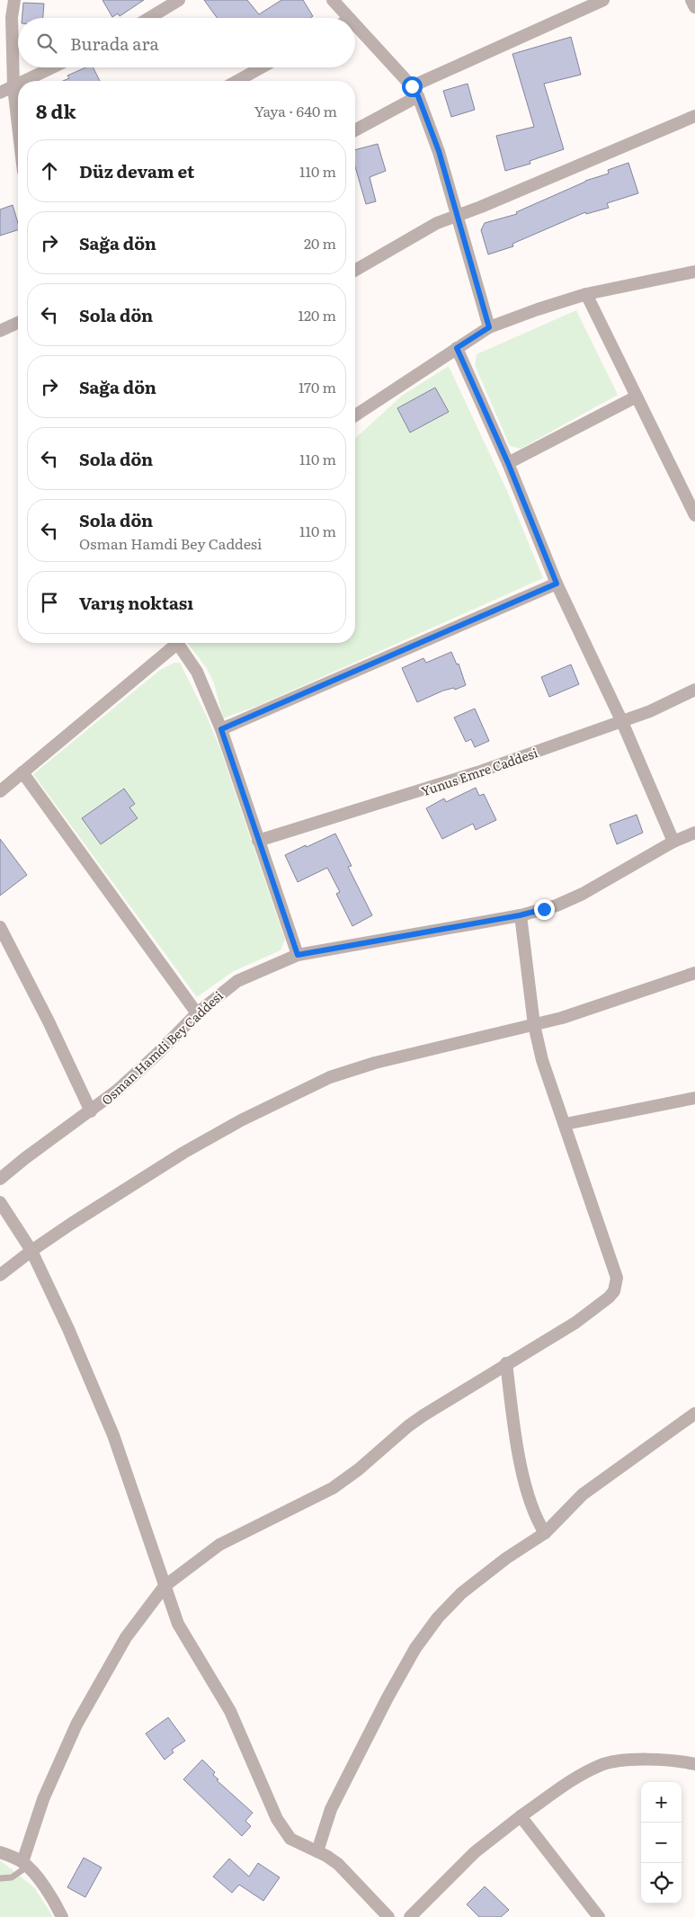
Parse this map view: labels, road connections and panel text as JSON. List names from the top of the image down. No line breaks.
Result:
{"streets":{"street":["Yunus Emre Caddesi","Osman Hamdi Bey Caddesi"]},"page":{"search":"Burada ara","heading":["8 dk","Yaya · 640 m"],"list":[["Düz devam et","110 m"],["Sağa dön","20 m"],["Sola dön","120 m"],["Sağa dön","170 m"],["Sola dön","110 m"],["Sola dön","Osman Hamdi Bey Caddesi","110 m"],"Varış noktası"],"map_buttons":["+","−"]}}
